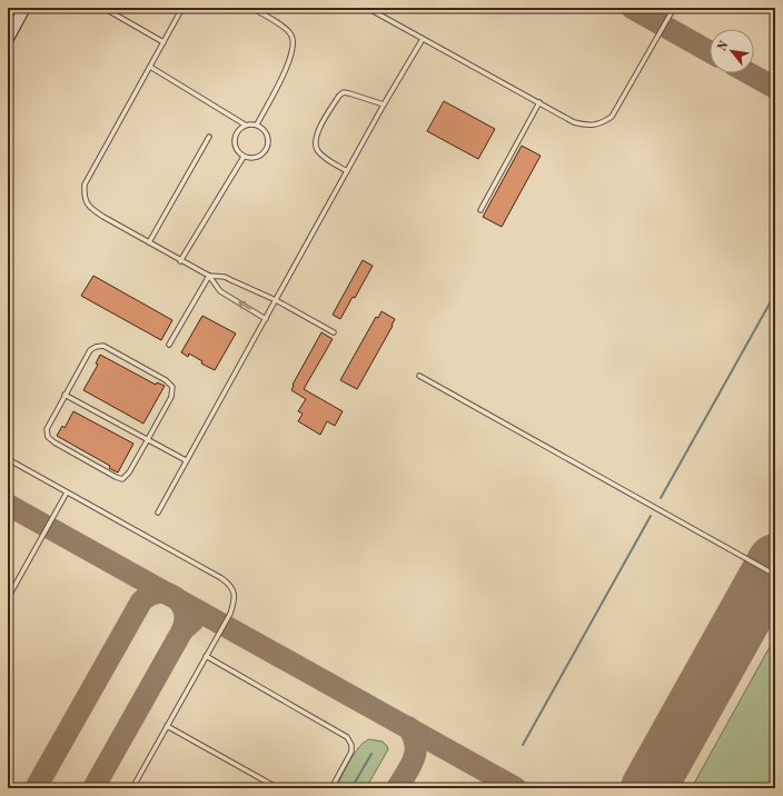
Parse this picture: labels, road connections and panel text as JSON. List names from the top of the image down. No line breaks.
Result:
{"north":"top left"}
